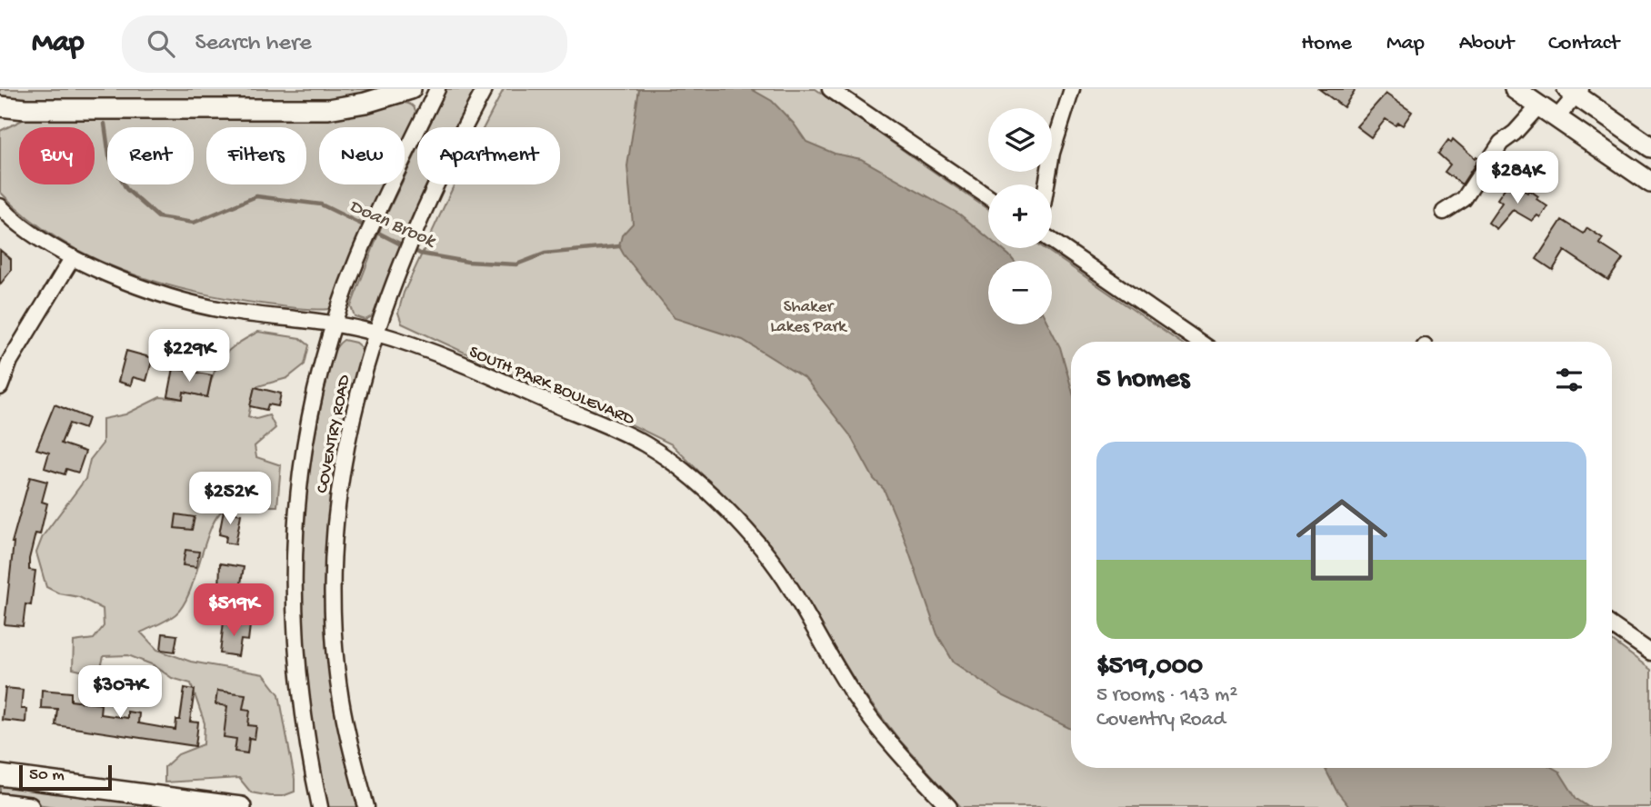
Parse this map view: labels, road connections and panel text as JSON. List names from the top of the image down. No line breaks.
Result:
{"streets":{"street":["SOUTH PARK BOULEVARD","COVENTRY ROAD"]},"crossings":[["SOUTH PARK BOULEVARD","COVENTRY ROAD"]],"water":["Doan Brook"],"parks":["Shaker Lakes Park"],"scale_bar":"50 m","page":{"header":"Map","search":"Search here","nav":["Home","Map","About","Contact"],"map_buttons":["+","−"],"chip":["Buy","Rent","Filters","New","Apartment"],"price":["$284K","$229K","$252K","$519K","$307K"],"heading":"5 homes","list":[{"name":"$519,000","note":"5 rooms · 143 m² · Coventry Road"}],"scale":"50 m"}}
